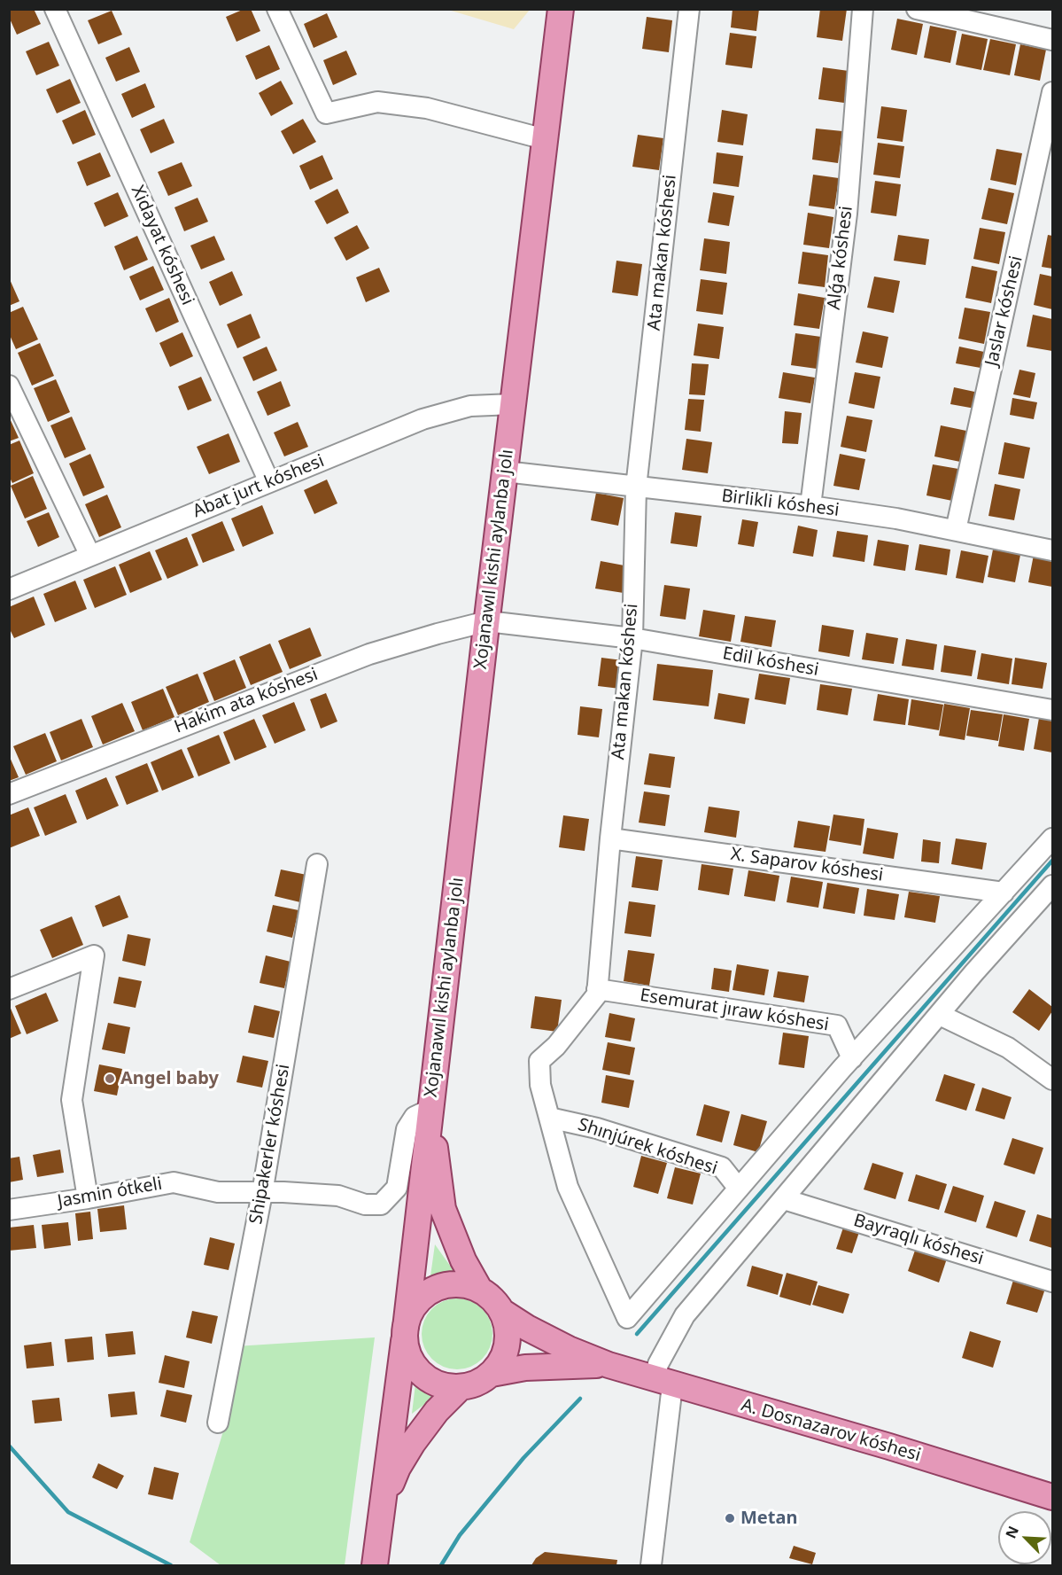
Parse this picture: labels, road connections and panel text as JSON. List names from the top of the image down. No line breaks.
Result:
{"streets":{"main road":["Xojanawıl kishi aylanba jolı","A. Dosnazarov kóshesi"],"street":["Xidayat kóshesi","Ata makan kóshesi","Alǵa kóshesi","Jaslar kóshesi","Abat jurt kóshesi","Birlikli kóshesi","Edil kóshesi","Hakim ata kóshesi","X. Saparov kóshesi","Esemurat jıraw kóshesi","Shipakerler kóshesi","Shınjúrek kóshesi","Jasmin ótkeli","Bayraqlı kóshesi"]},"crossings":[["Xidayat kóshesi","Abat jurt kóshesi"],["Ata makan kóshesi","Birlikli kóshesi"],["Ata makan kóshesi","Edil kóshesi"],["Ata makan kóshesi","X. Saparov kóshesi"],["Ata makan kóshesi","Esemurat jıraw kóshesi"],["Ata makan kóshesi","Shınjúrek kóshesi"],["Alǵa kóshesi","Birlikli kóshesi"],["Jaslar kóshesi","Birlikli kóshesi"],["Abat jurt kóshesi","Xojanawıl kishi aylanba jolı"],["Birlikli kóshesi","Xojanawıl kishi aylanba jolı"],["Xojanawıl kishi aylanba jolı","Edil kóshesi"],["Xojanawıl kishi aylanba jolı","Hakim ata kóshesi"],["Xojanawıl kishi aylanba jolı","Jasmin ótkeli"],["Edil kóshesi","Hakim ata kóshesi"],["Shipakerler kóshesi","Jasmin ótkeli"]],"places":["Angel baby","Metan"],"north":"top left"}
